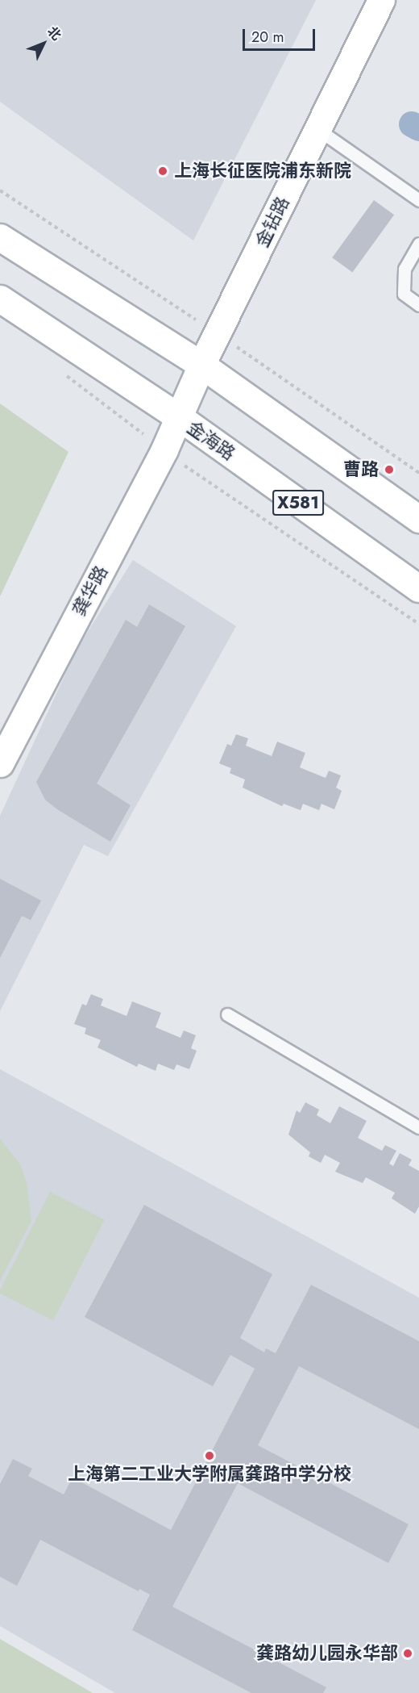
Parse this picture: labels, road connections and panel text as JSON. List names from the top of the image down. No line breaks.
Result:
{"streets":{"main road":["金钻路","金海路","X581","龚华路"]},"crossings":[["金钻路","金海路"],["金钻路","龚华路"],["金海路","龚华路"]],"places":["上海长征医院浦东新院","曹路","上海第二工业大学附属龚路中学分校","龚路幼儿园永华部"],"scale_bar":"20 m","north":"top right"}
